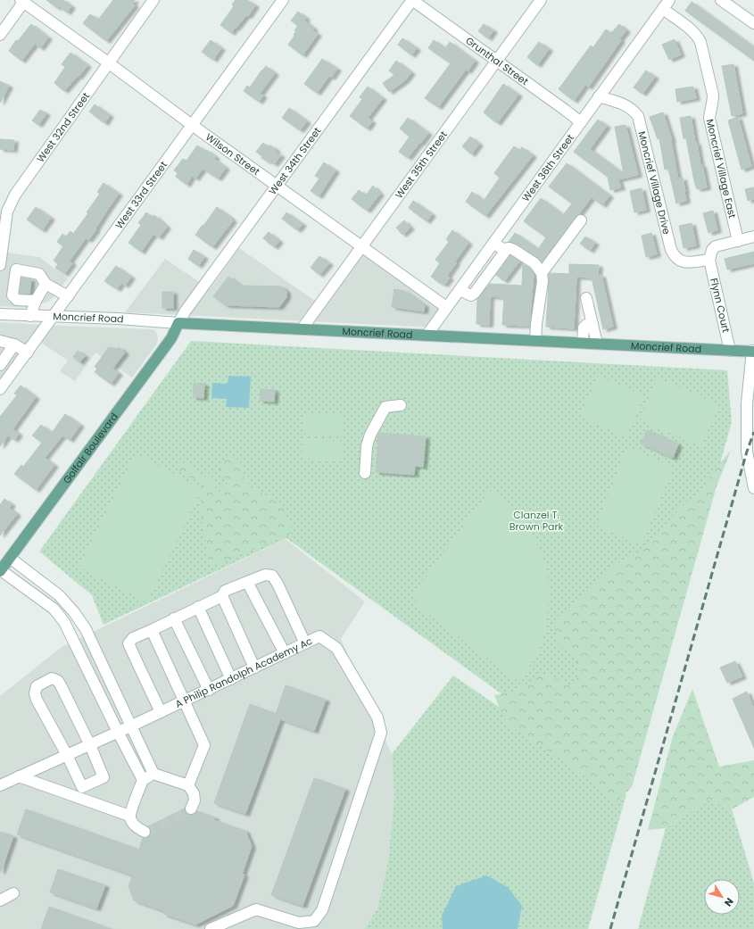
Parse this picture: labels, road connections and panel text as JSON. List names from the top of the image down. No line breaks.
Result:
{"streets":{"main road":["Moncrief Road","Golfair Boulevard"],"street":["Grunthal Street","West 32nd Street","Wilson Street","West 34th Street","West 35th Street","West 36th Street","Moncrief Village East","Moncrief Village Drive","West 33rd Street","Flynn Court","A Philip Randolph Academy Ac"]},"crossings":[["Grunthal Street","West 34th Street"],["Grunthal Street","West 35th Street"],["Grunthal Street","West 36th Street"],["West 32nd Street","Wilson Street"],["Wilson Street","West 34th Street"],["Wilson Street","West 35th Street"],["Wilson Street","West 36th Street"],["Wilson Street","West 33rd Street"],["West 34th Street","Moncrief Road"],["West 34th Street","Golfair Boulevard"],["West 35th Street","Moncrief Road"],["West 36th Street","Moncrief Village East"],["West 36th Street","Moncrief Village Drive"],["West 36th Street","Moncrief Road"],["Moncrief Village Drive","Flynn Court"],["West 33rd Street","Moncrief Road"],["Flynn Court","Moncrief Road"],["Moncrief Road","Golfair Boulevard"]],"parks":["Clanzel T. Brown Park"],"north":"bottom right"}
